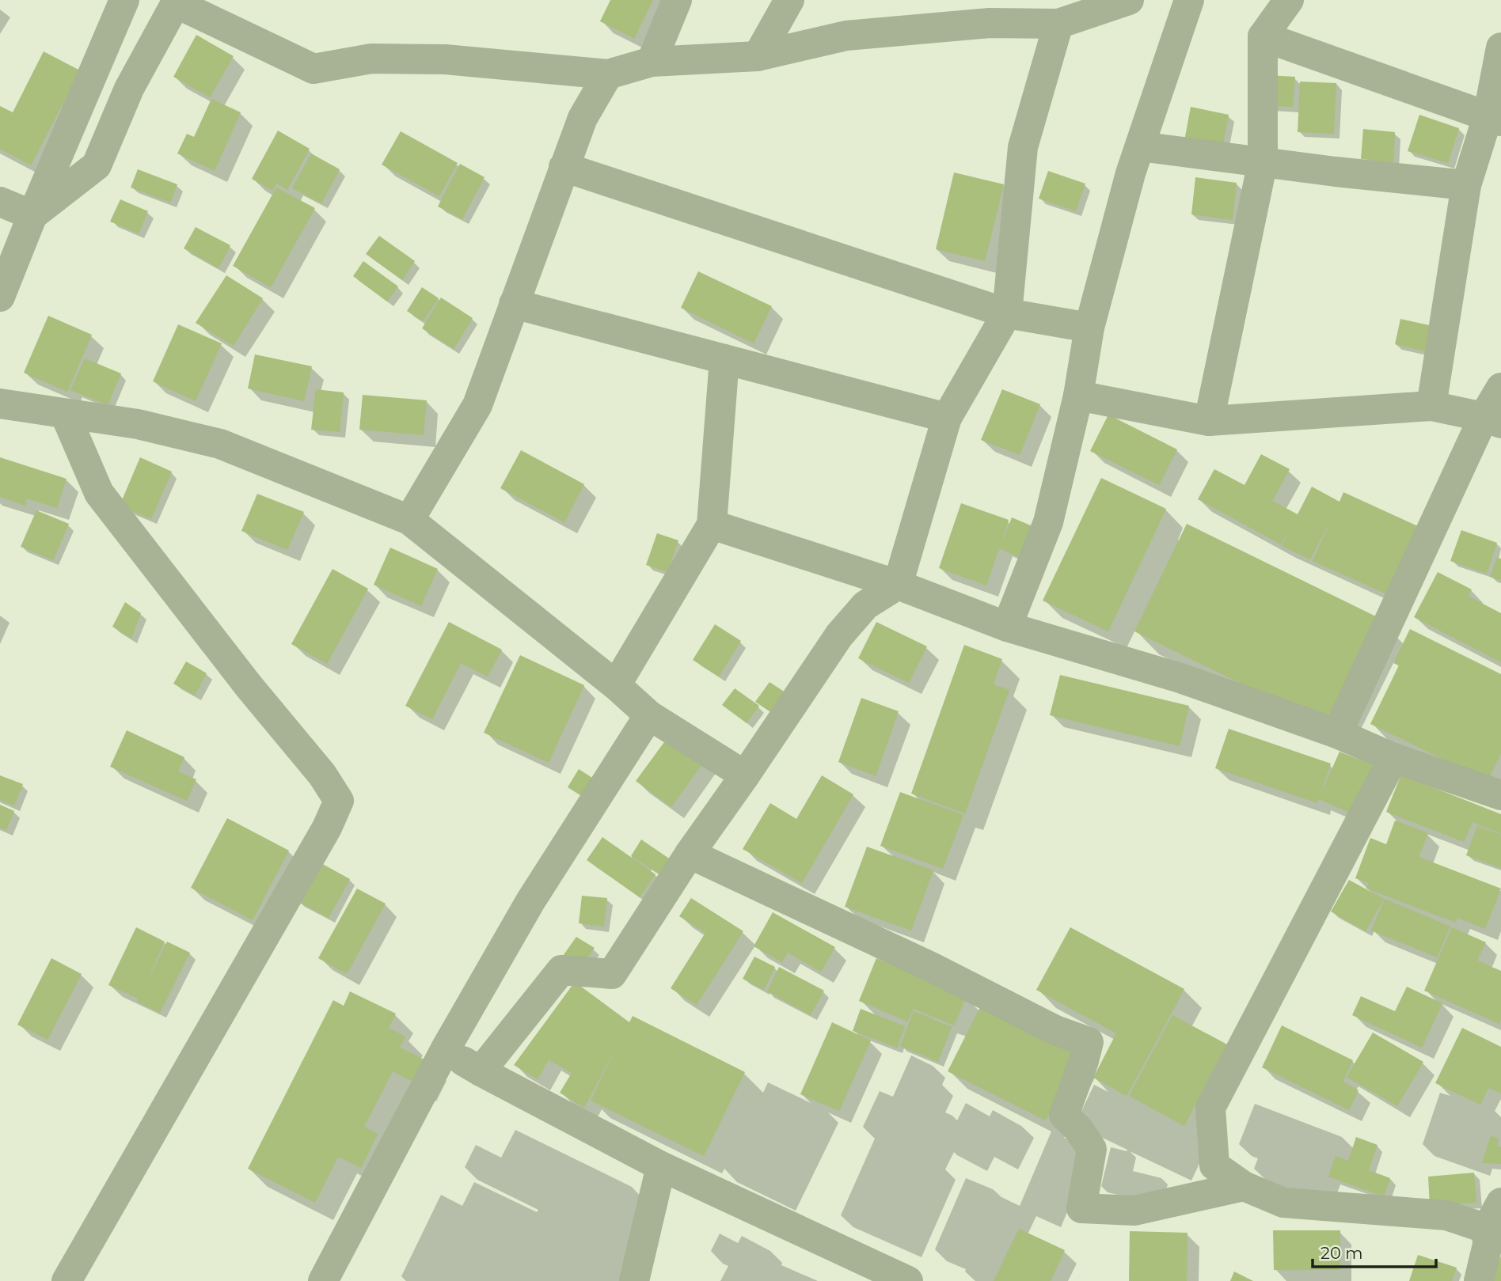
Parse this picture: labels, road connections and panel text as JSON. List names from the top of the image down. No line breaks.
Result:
{"scale_bar":"20 m"}
